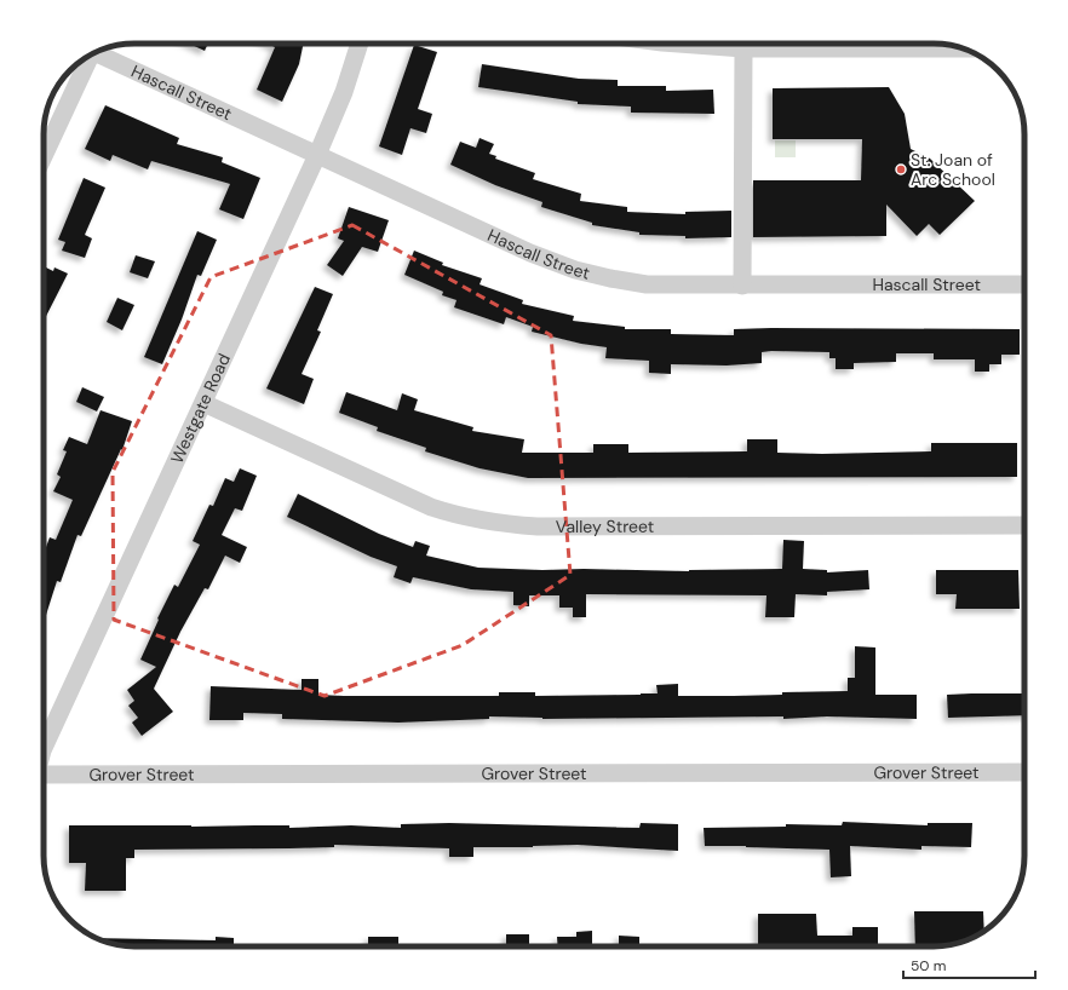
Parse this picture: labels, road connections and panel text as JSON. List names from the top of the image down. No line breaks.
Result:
{"streets":{"street":["Hascall Street","Westgate Road","Valley Street","Grover Street"]},"crossings":[["Hascall Street","Westgate Road"],["Westgate Road","Valley Street"]],"places":["St. Joan of Arc School"],"scale_bar":"50 m"}
